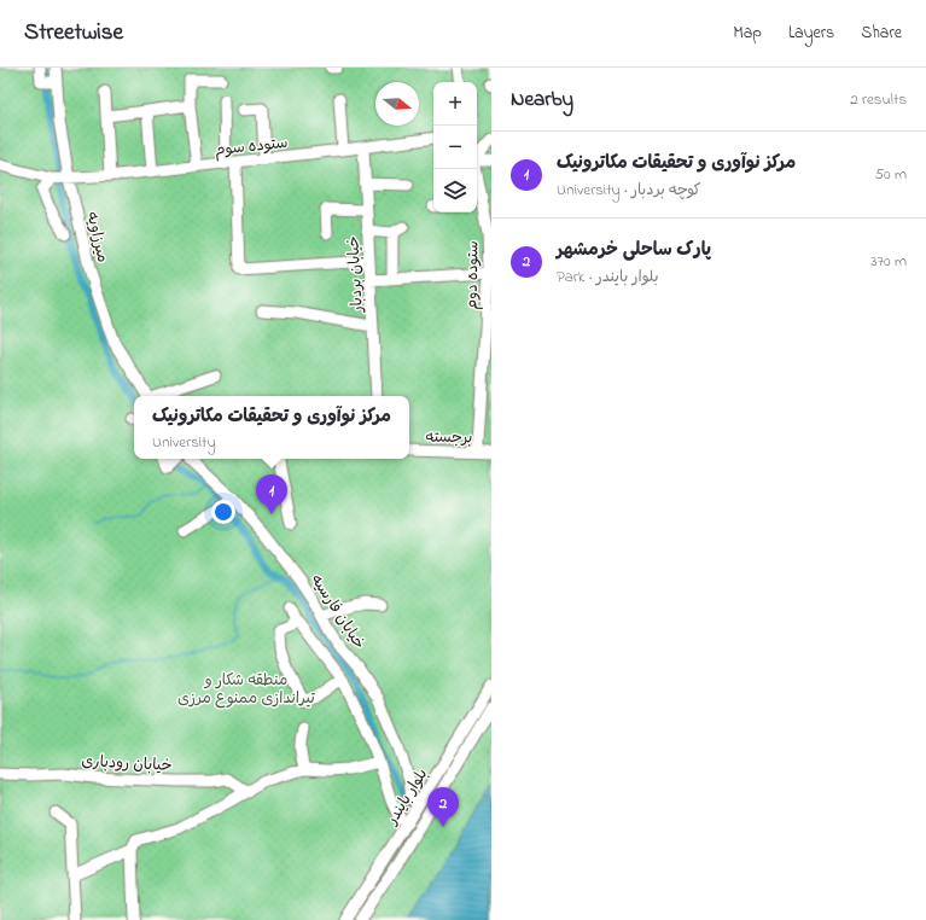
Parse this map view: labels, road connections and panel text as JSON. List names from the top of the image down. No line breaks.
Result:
{"streets":{"street":["ستوده سوم","میرزاویه","خیابان بردبار","ستوده دوم","برجسته","خیابان فارسیه","خیابان رودباری","بلوار بایندر"]},"crossings":[["ستوده سوم","میرزاویه"],["ستوده سوم","خیابان بردبار"],["ستوده دوم","برجسته"],["خیابان فارسیه","بلوار بایندر"]],"parks":["منطقه شکار و تیراندازی ممنوع مرزی"],"north":"right","page":{"header":"Streetwise","nav":["Map","Layers","Share"],"heading":["Nearby","2 results"],"map_buttons":["+","−"],"list":[{"mark":"1","name":"مرکز نوآوری و تحقیقات مکاترونیک","note":"University · کوچه بردبار","value":"50 m"},{"mark":"2","name":"پارک ساحلی خرمشهر","note":"Park · بلوار بایندر","value":"370 m"}],"popup":["مرکز نوآوری و تحقیقات مکاترونیک","University"],"pins":["1","2"]}}
